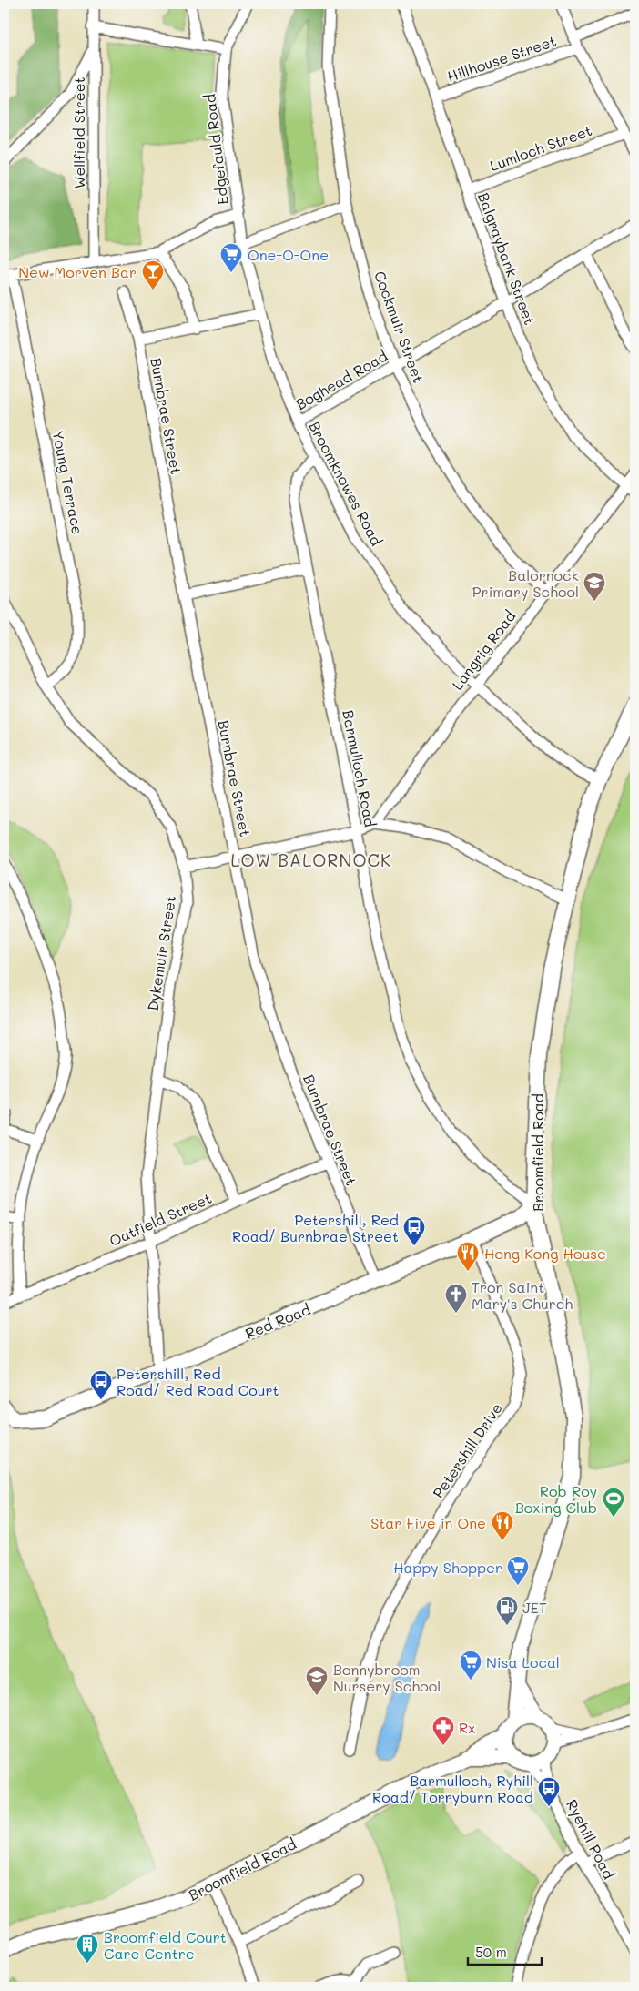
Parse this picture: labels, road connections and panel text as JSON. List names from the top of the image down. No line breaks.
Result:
{"streets":{"street":["Hillhouse Street","Wellfield Street","Lumloch Street","Edgefauld Road","Balgraybank Street","Cockmuir Street","Boghead Road","Burnbrae Street","Young Terrace","Broomknowes Road","Langrig Road","Barmulloch Road","Dykemuir Street","Broomfield Road","Oatfield Street","Red Road","Petershill Drive","Ryehill Road"]},"crossings":[["Hillhouse Street","Balgraybank Street"],["Wellfield Street","Edgefauld Road"],["Lumloch Street","Balgraybank Street"],["Edgefauld Road","Young Terrace"],["Edgefauld Road","Broomknowes Road"],["Balgraybank Street","Boghead Road"],["Balgraybank Street","Langrig Road"],["Cockmuir Street","Boghead Road"],["Cockmuir Street","Langrig Road"],["Boghead Road","Broomknowes Road"],["Burnbrae Street","Oatfield Street"],["Burnbrae Street","Red Road"],["Young Terrace","Dykemuir Street"],["Broomknowes Road","Langrig Road"],["Broomknowes Road","Barmulloch Road"],["Broomknowes Road","Broomfield Road"],["Barmulloch Road","Broomfield Road"],["Barmulloch Road","Red Road"],["Dykemuir Street","Oatfield Street"],["Dykemuir Street","Red Road"],["Broomfield Road","Red Road"],["Broomfield Road","Ryehill Road"],["Red Road","Petershill Drive"]],"districts":["LOW BALORNOCK"],"places":{"supermarket":["One-O-One","Happy Shopper","Nisa Local"],"bar":["New Morven Bar"],"school or university":["Balornock Primary School","Bonnybroom Nursery School"],"bus stop":["Petershill, Red Road/ Burnbrae Street","Petershill, Red Road/ Red Road Court","Barmulloch, Ryhill Road/ Torryburn Road"],"restaurant":["Hong Kong House","Star Five in One"],"church":["Tron Saint Mary's Church"],"sports":["Rob Roy Boxing Club"],"fuel station":["JET"],"pharmacy":["Rx"],"building":["Broomfield Court Care Centre"]},"scale_bar":"50 m"}
